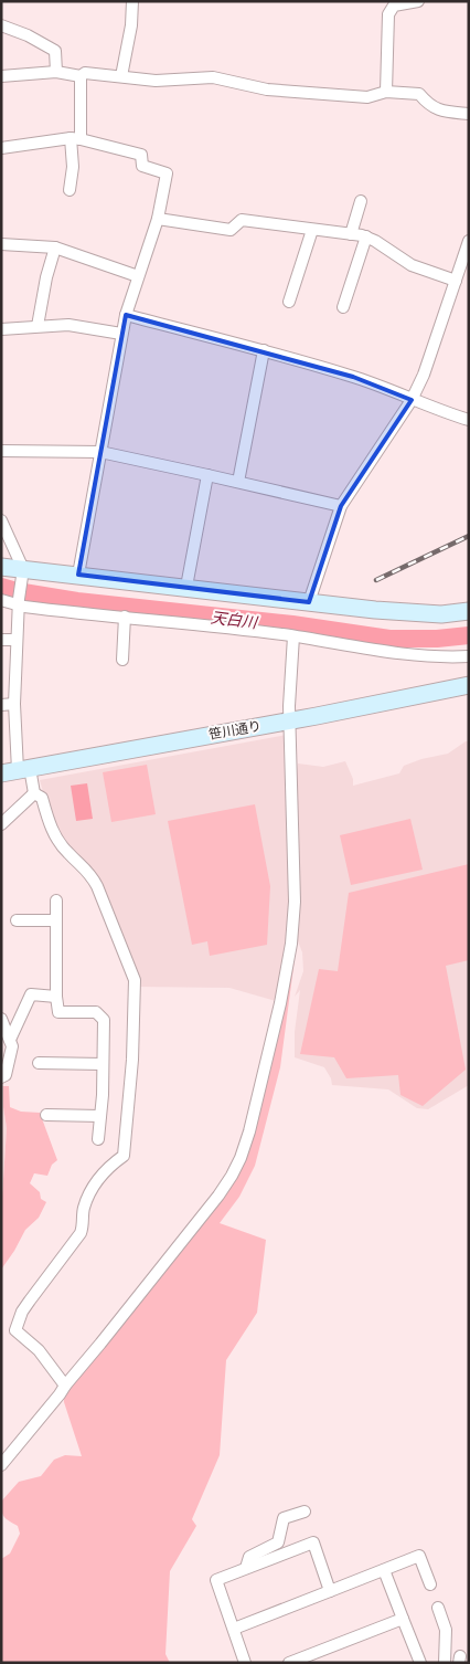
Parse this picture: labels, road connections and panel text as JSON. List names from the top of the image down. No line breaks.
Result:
{"streets":{"street":["笹川通り"]},"water":["天白川"]}
